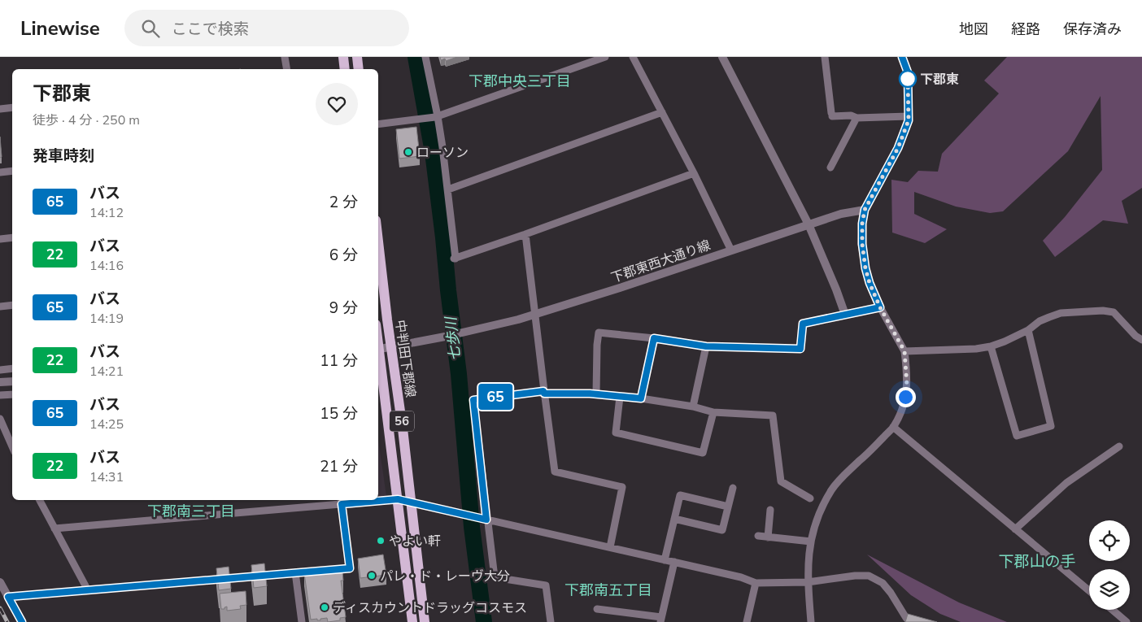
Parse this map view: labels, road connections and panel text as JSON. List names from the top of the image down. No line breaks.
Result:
{"streets":{"main road":["中判田下郡線","56"],"street":["下郡東西大通り線"]},"crossings":[["下郡東西大通り線","中判田下郡線"]],"districts":["下郡中央三丁目","下郡南三丁目","下郡山の手","下郡南五丁目"],"water":["七歩川"],"places":["下郡東","ローソン","やよい軒","パレ・ド・レーヴ大分","ディスカウントドラッグコスモス"],"lines":["bus line 65"],"page":{"header":"Linewise","search":"ここで検索","nav":["地図","経路","保存済み"],"on_map":"65","heading":[["下郡東","徒歩 · 4 分 · 250 m"],"発車時刻"],"list":[{"mark":"65","name":"バス","note":"14:12","value":"2 分"},{"mark":"22","name":"バス","note":"14:16","value":"6 分"},{"mark":"65","name":"バス","note":"14:19","value":"9 分"},{"mark":"22","name":"バス","note":"14:21","value":"11 分"},{"mark":"65","name":"バス","note":"14:25","value":"15 分"},{"mark":"22","name":"バス","note":"14:31","value":"21 分"}]}}
